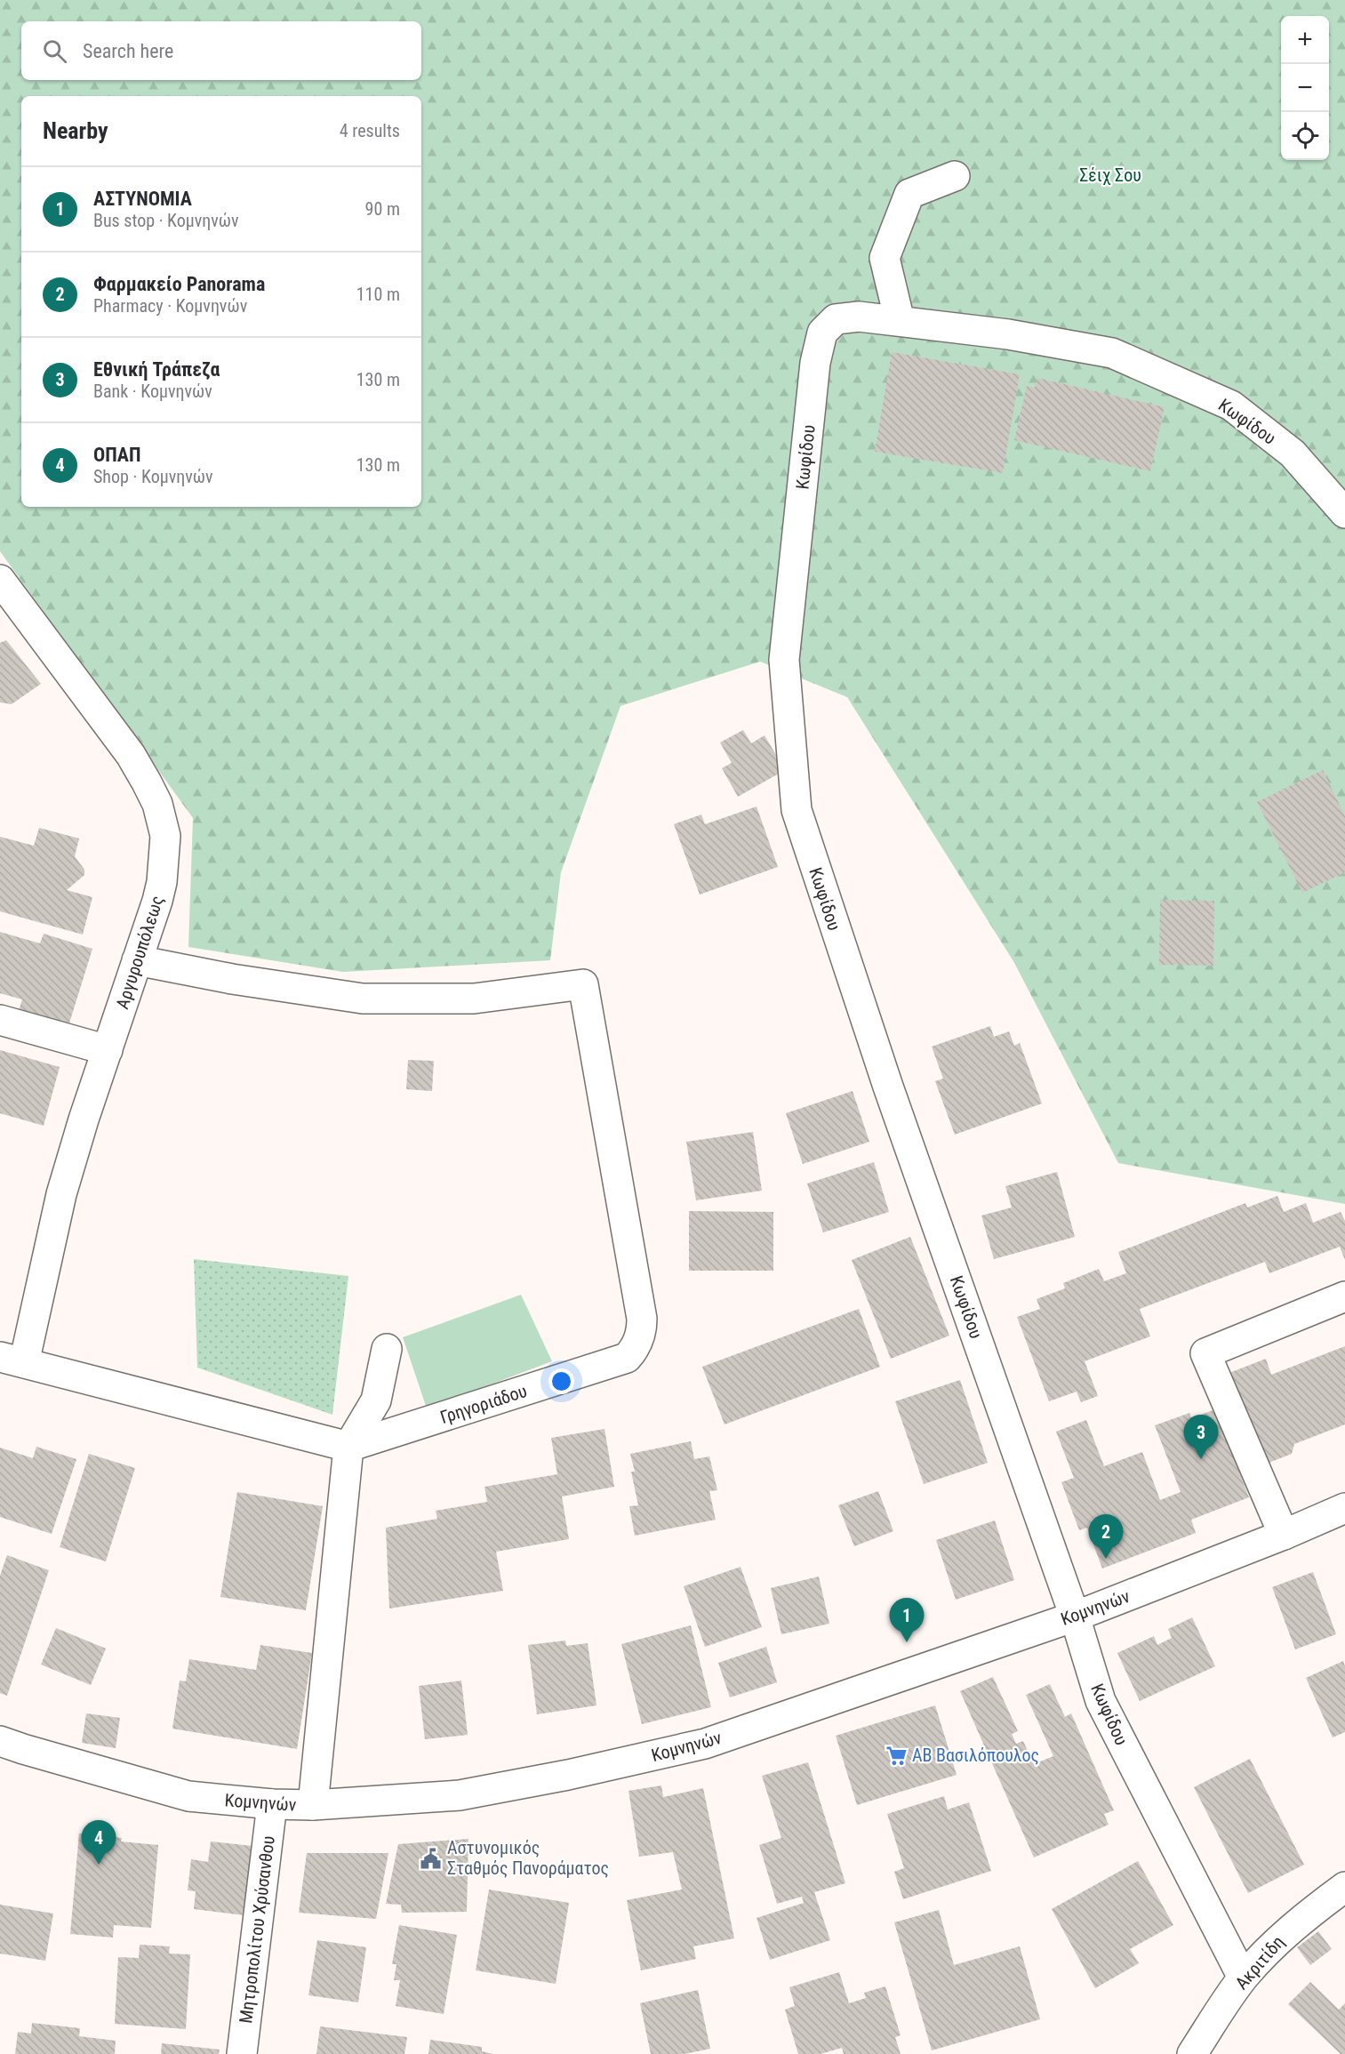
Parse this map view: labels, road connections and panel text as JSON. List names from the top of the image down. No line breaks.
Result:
{"streets":{"street":["Κωφίδου","Αργυρουπόλεως","Γρηγοριάδου","Κομνηνών","Μητροπολίτου Χρύσανθου","Ακριτίδη"]},"crossings":[["Κωφίδου","Κομνηνών"],["Κωφίδου","Ακριτίδη"],["Αργυρουπόλεως","Γρηγοριάδου"],["Κομνηνών","Μητροπολίτου Χρύσανθου"]],"parks":["Σέιχ Σου"],"places":{"supermarket":["ΑΒ Βασιλόπουλος"],"public building":["Αστυνομικός Σταθμός Πανοράματος"]},"page":{"map_buttons":["+","−"],"search":"Search here","heading":["Nearby","4 results"],"list":[{"mark":"1","name":"ΑΣΤΥΝΟΜΙΑ","note":"Bus stop · Κομνηνών","value":"90 m"},{"mark":"2","name":"Φαρμακείο Panorama","note":"Pharmacy · Κομνηνών","value":"110 m"},{"mark":"3","name":"Εθνική Τράπεζα","note":"Bank · Κομνηνών","value":"130 m"},{"mark":"4","name":"ΟΠΑΠ","note":"Shop · Κομνηνών","value":"130 m"}],"pins":["3","2","1","4"]}}
